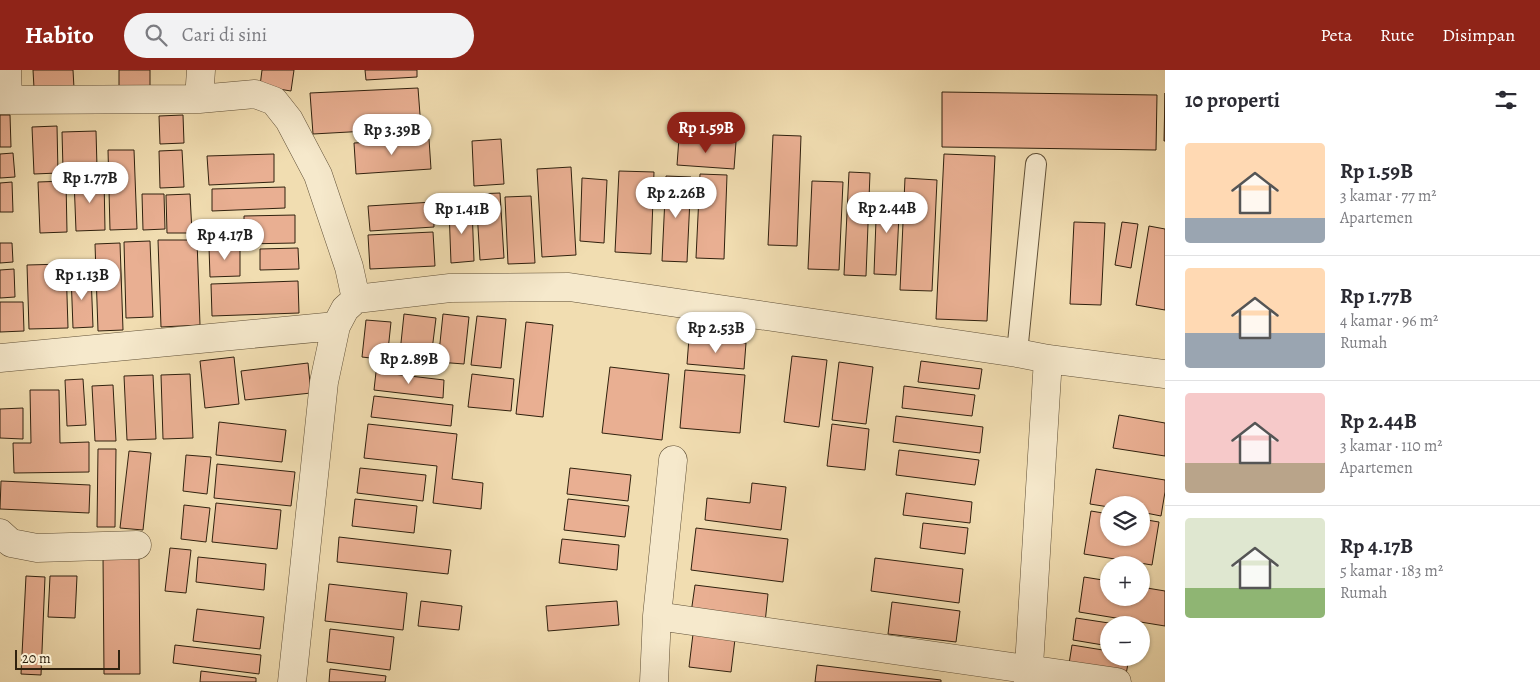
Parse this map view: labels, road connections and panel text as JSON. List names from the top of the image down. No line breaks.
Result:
{"scale_bar":"20 m","page":{"header":"Habito","search":"Cari di sini","nav":["Peta","Rute","Disimpan"],"heading":"10 properti","price":["Rp 1.59B","Rp 3.39B","Rp 1.77B","Rp 2.26B","Rp 2.44B","Rp 1.41B","Rp 4.17B","Rp 1.13B","Rp 2.53B","Rp 2.89B"],"list":[{"name":"Rp 1.59B","note":"3 kamar · 77 m² · Apartemen"},{"name":"Rp 1.77B","note":"4 kamar · 96 m² · Rumah"},{"name":"Rp 2.44B","note":"3 kamar · 110 m² · Apartemen"},{"name":"Rp 4.17B","note":"5 kamar · 183 m² · Rumah"}],"map_buttons":["+","−"],"scale":"20 m"}}
